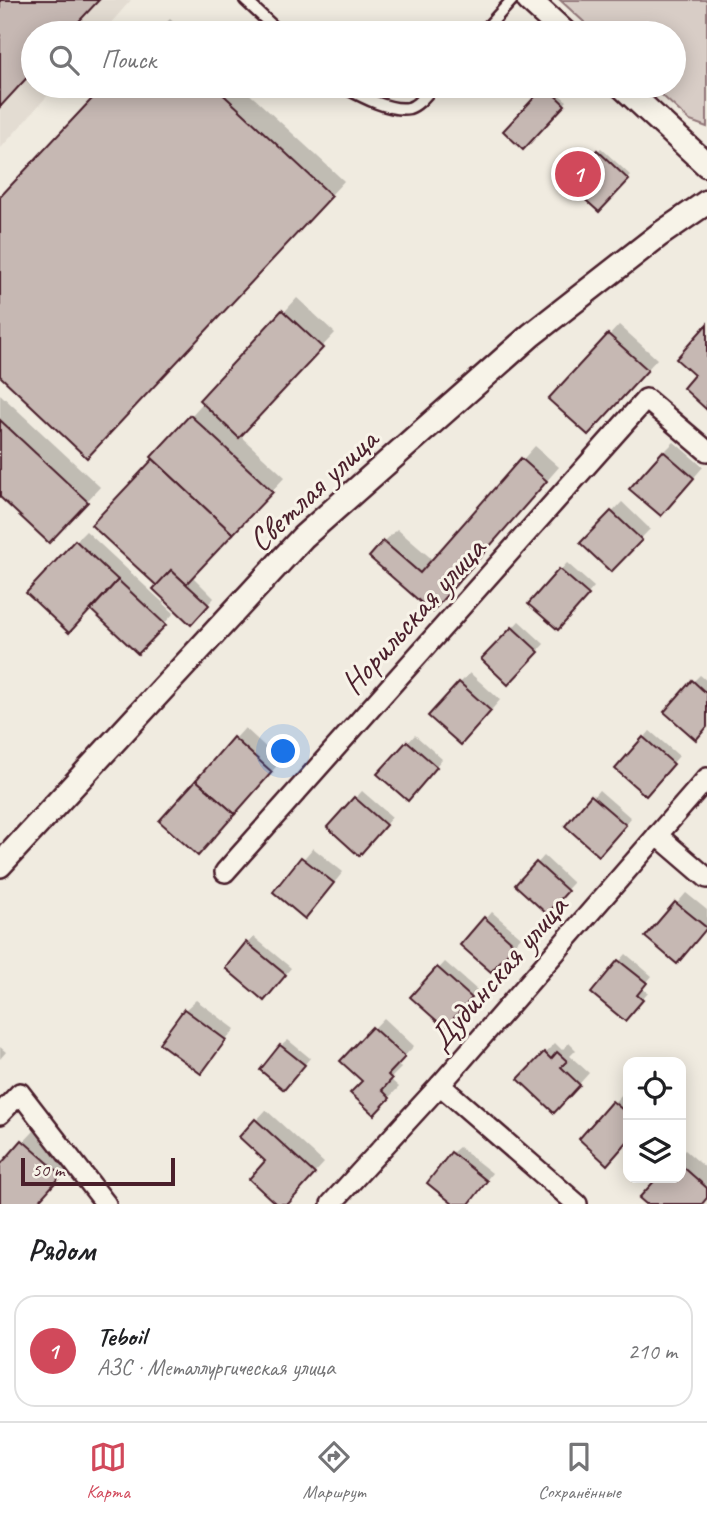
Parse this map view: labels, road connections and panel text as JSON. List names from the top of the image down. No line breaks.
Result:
{"streets":{"street":["Светлая улица","Норильская улица","Дудинская улица"]},"scale_bar":"50 m","page":{"search":"Поиск","pins":"1","scale":"50 m","heading":"Рядом","list":[{"mark":"1","name":"Teboil","note":"АЗС · Металлургическая улица","value":"210 m"}],"nav":["Карта","Маршрут","Сохранённые"]}}
